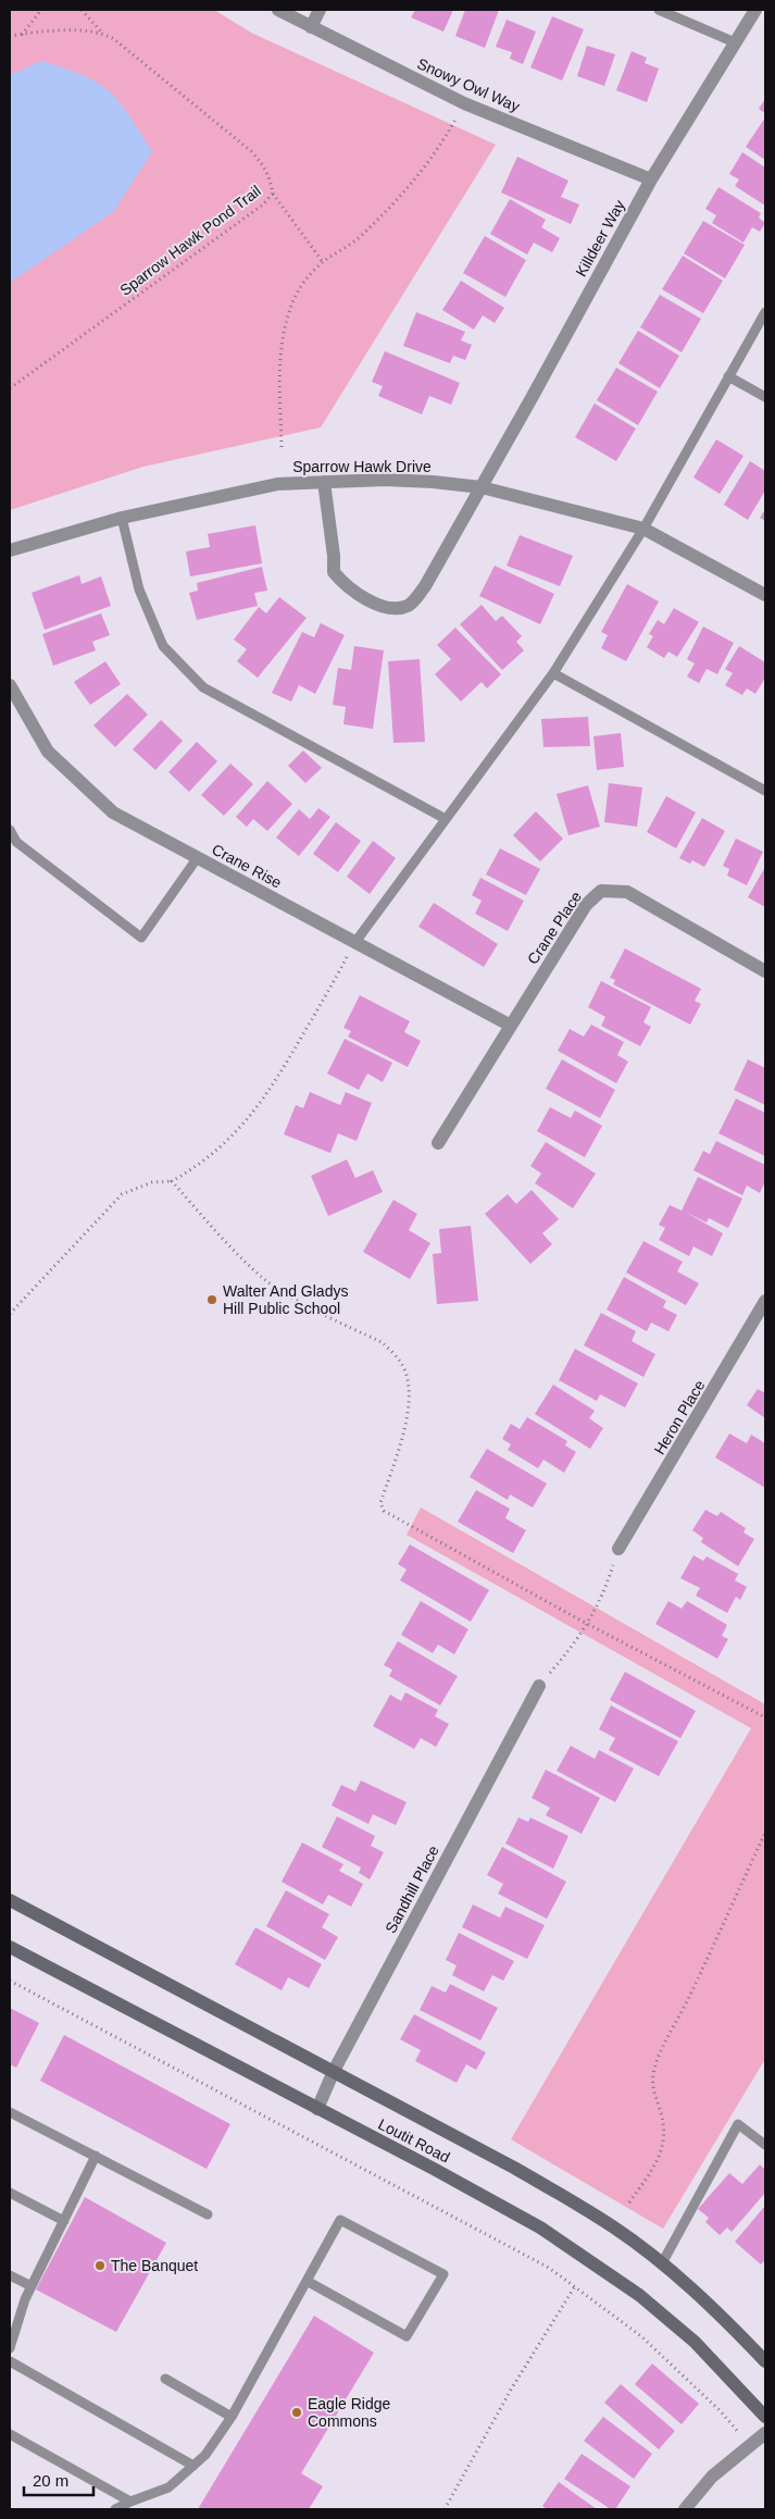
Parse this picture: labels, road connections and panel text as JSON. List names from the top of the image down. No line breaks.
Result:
{"streets":{"street":["Snowy Owl Way","Killdeer Way","Sparrow Hawk Drive","Crane Rise","Crane Place","Heron Place","Sandhill Place","Loutit Road"],"path":["Sparrow Hawk Pond Trail"]},"crossings":[["Snowy Owl Way","Killdeer Way"],["Killdeer Way","Sparrow Hawk Drive"],["Crane Rise","Crane Place"],["Sandhill Place","Loutit Road"]],"places":["Walter And Gladys Hill Public School","The Banquet","Eagle Ridge Commons"],"scale_bar":"20 m"}
